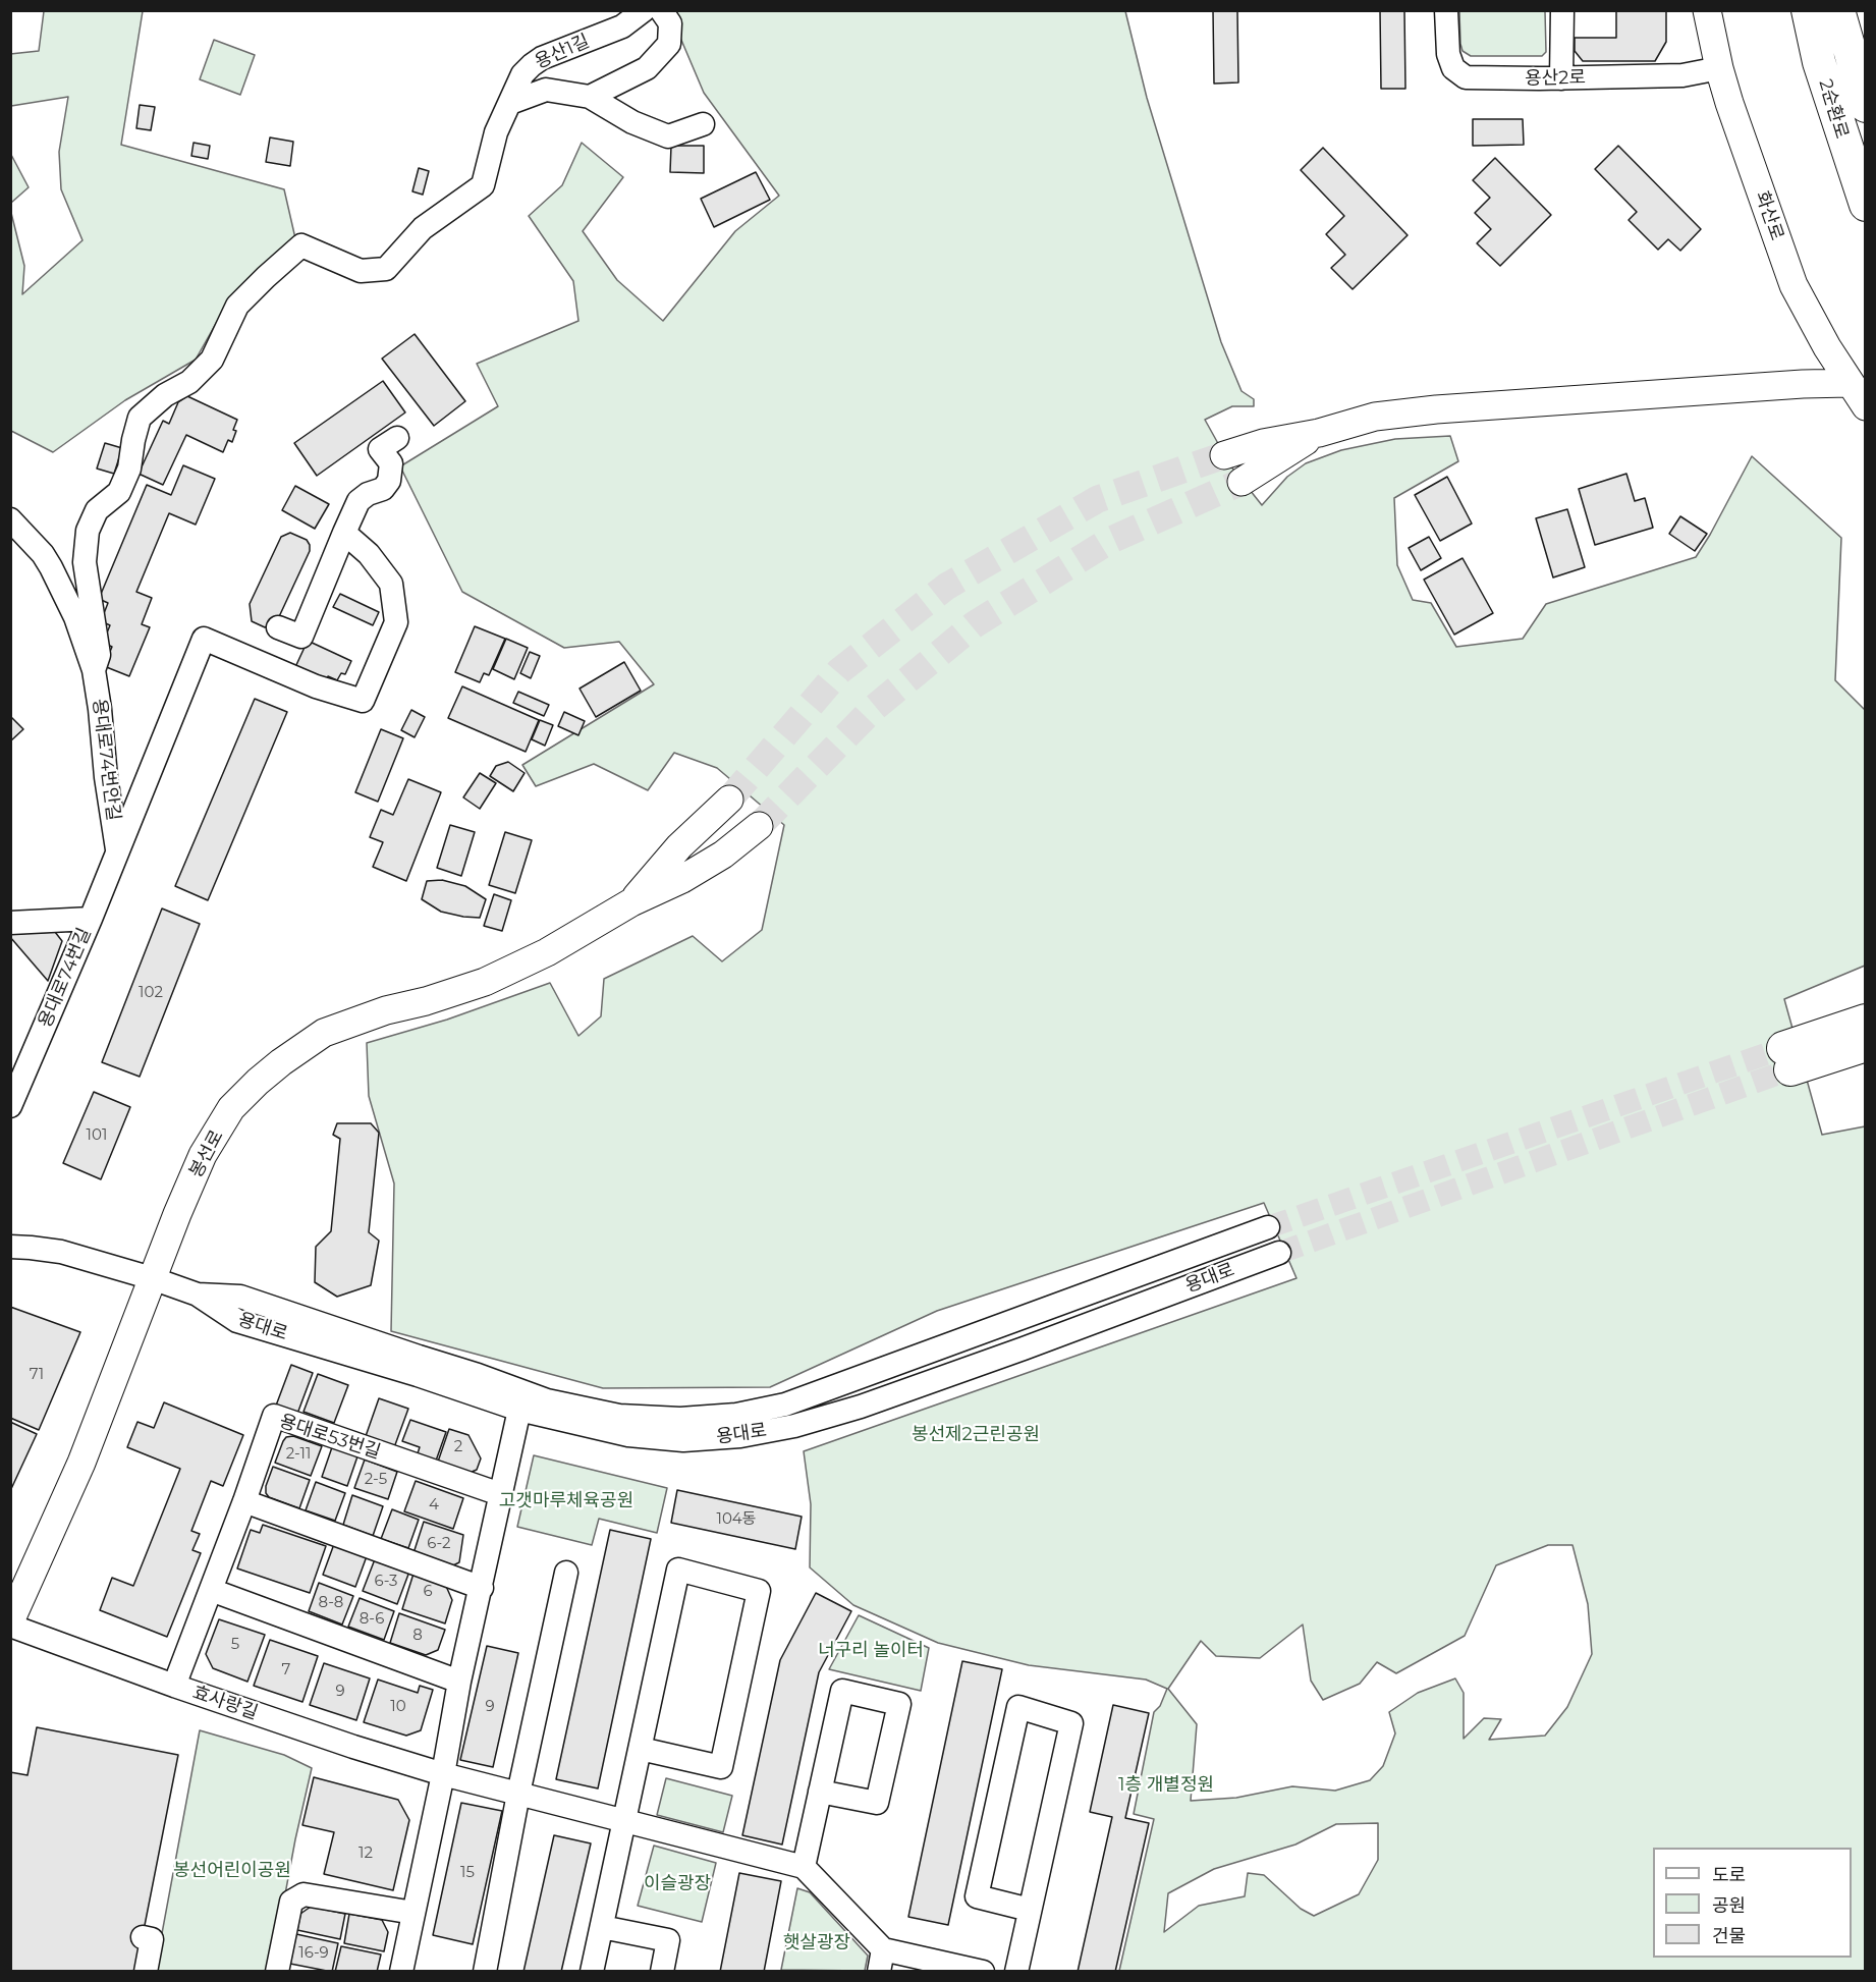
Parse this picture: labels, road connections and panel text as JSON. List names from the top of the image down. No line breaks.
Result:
{"streets":{"highway":["2순환로"],"main road":["화산로","봉선로"],"street":["용산1길","용산2로","용대로74번안길","용대로74번길","용대로","용대로53번길","효사랑길"]},"crossings":[["용산1길","용대로74번안길"],["용산2로","화산로"],["용대로74번안길","용대로74번길"],["봉선로","용대로"],["봉선로","효사랑길"]],"parks":["봉선제2근린공원","고갯마루체육공원","너구리 놀이터","1층 개별정원","봉선어린이공원","이슬광장","햇살광장"],"house_numbers":["102","101","71","2","2-11","2-5","4","104동","6-2","6-3","6","8-8","8-6","8","5","7","9","10","9","12","15","16-9"],"legend":["도로","공원","건물"]}
